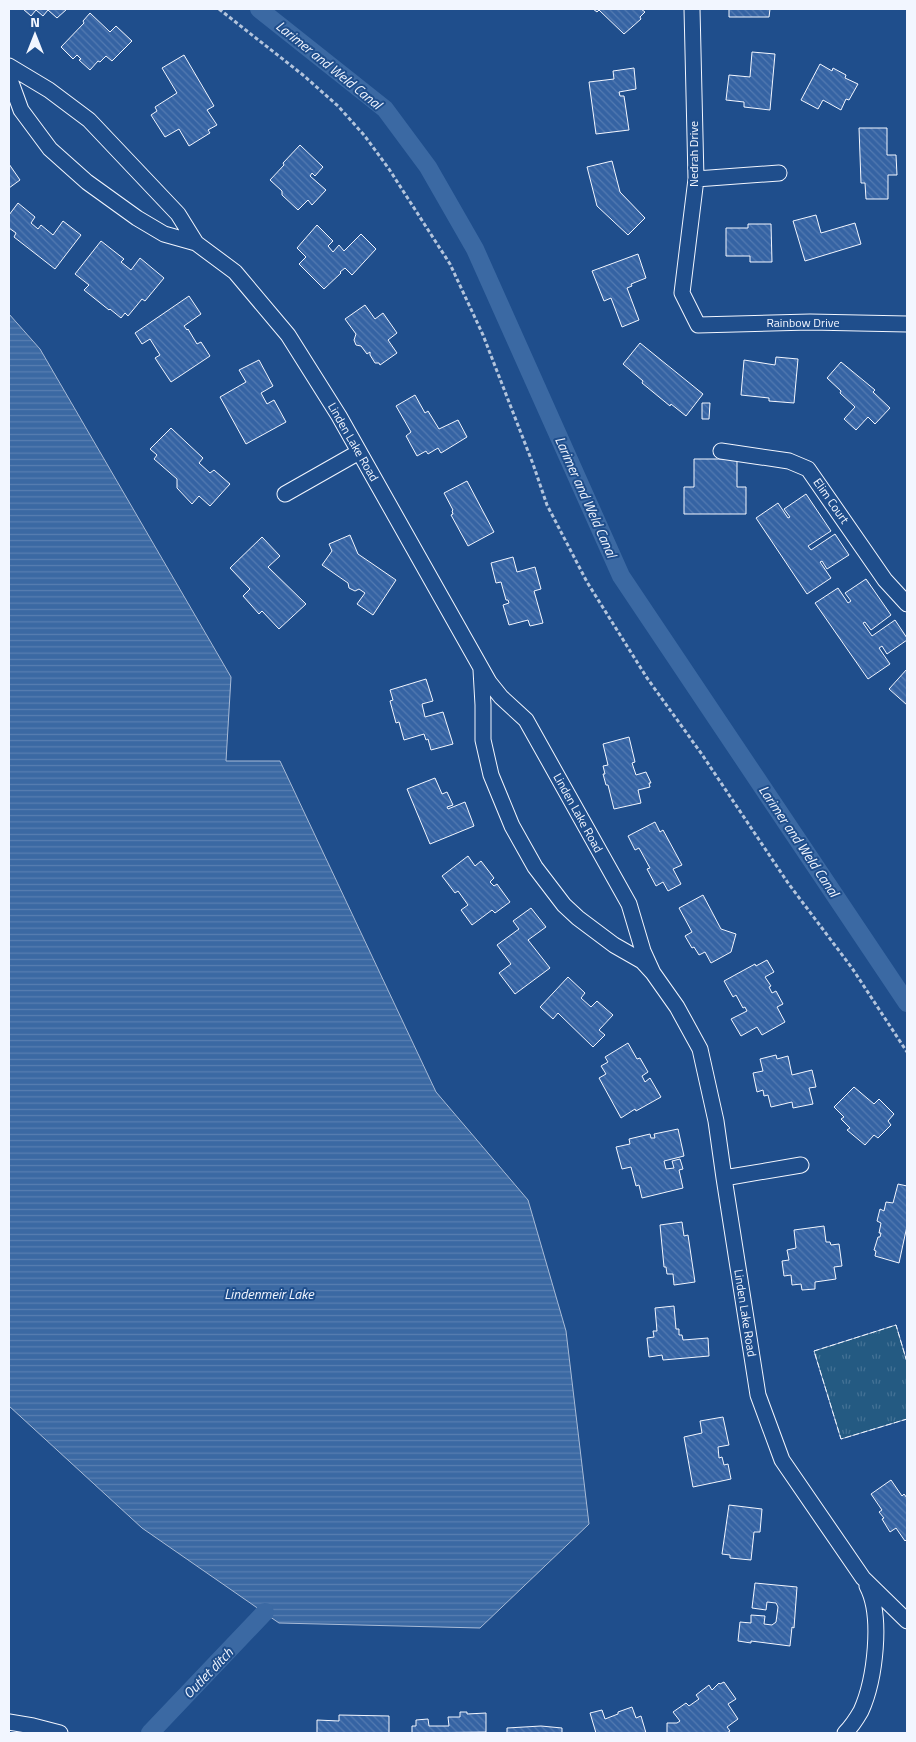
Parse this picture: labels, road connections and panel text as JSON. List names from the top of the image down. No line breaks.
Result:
{"streets":{"street":["Nedrah Drive","Rainbow Drive","Linden Lake Road","Elim Court"]},"crossings":[["Nedrah Drive","Rainbow Drive"]],"water":["Larimer and Weld Canal","Lindenmeir Lake","Outlet ditch"],"north":"top"}
